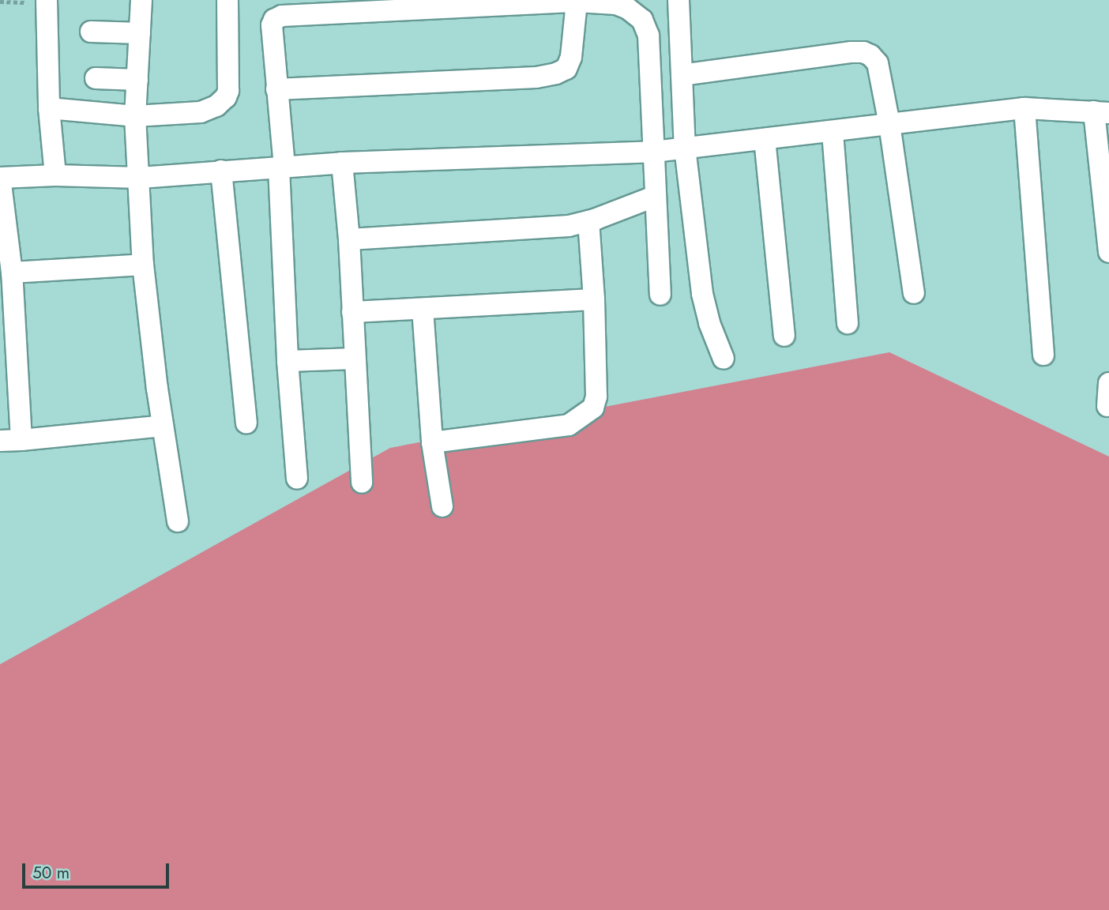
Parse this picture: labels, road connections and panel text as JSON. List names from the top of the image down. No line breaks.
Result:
{"scale_bar":"50 m"}
